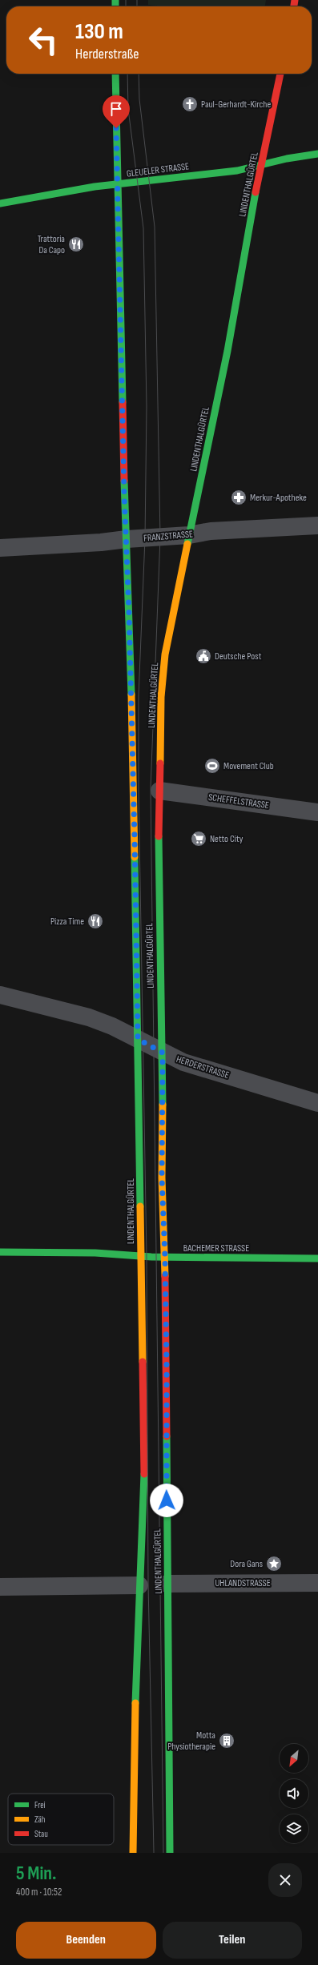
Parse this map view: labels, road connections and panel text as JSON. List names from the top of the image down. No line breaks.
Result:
{"streets":{"main road":["GLEUELER STRASSE","LINDENTHALGÜRTEL","BACHEMER STRASSE"],"street":["FRANZSTRASSE","SCHEFFELSTRASSE","HERDERSTRASSE","UHLANDSTRASSE"]},"crossings":[["GLEUELER STRASSE","LINDENTHALGÜRTEL"],["LINDENTHALGÜRTEL","FRANZSTRASSE"],["LINDENTHALGÜRTEL","SCHEFFELSTRASSE"],["LINDENTHALGÜRTEL","HERDERSTRASSE"],["LINDENTHALGÜRTEL","BACHEMER STRASSE"],["LINDENTHALGÜRTEL","UHLANDSTRASSE"]],"places":{"church":["Paul-Gerhardt-Kirche"],"restaurant":["Trattoria Da Capo","Pizza Time"],"pharmacy":["Merkur-Apotheke"],"public building":["Deutsche Post"],"sports":["Movement Club"],"supermarket":["Netto City"],"place":["Dora Gans"],"building":["Motta Physiotherapie"]},"legend":["Frei","Zäh","Stau"],"north":"bottom left","page":{"turn":["130 m","Herderstraße"],"heading":["5 Min.","400 m · 10:52"],"buttons":["Beenden","Teilen"]}}
